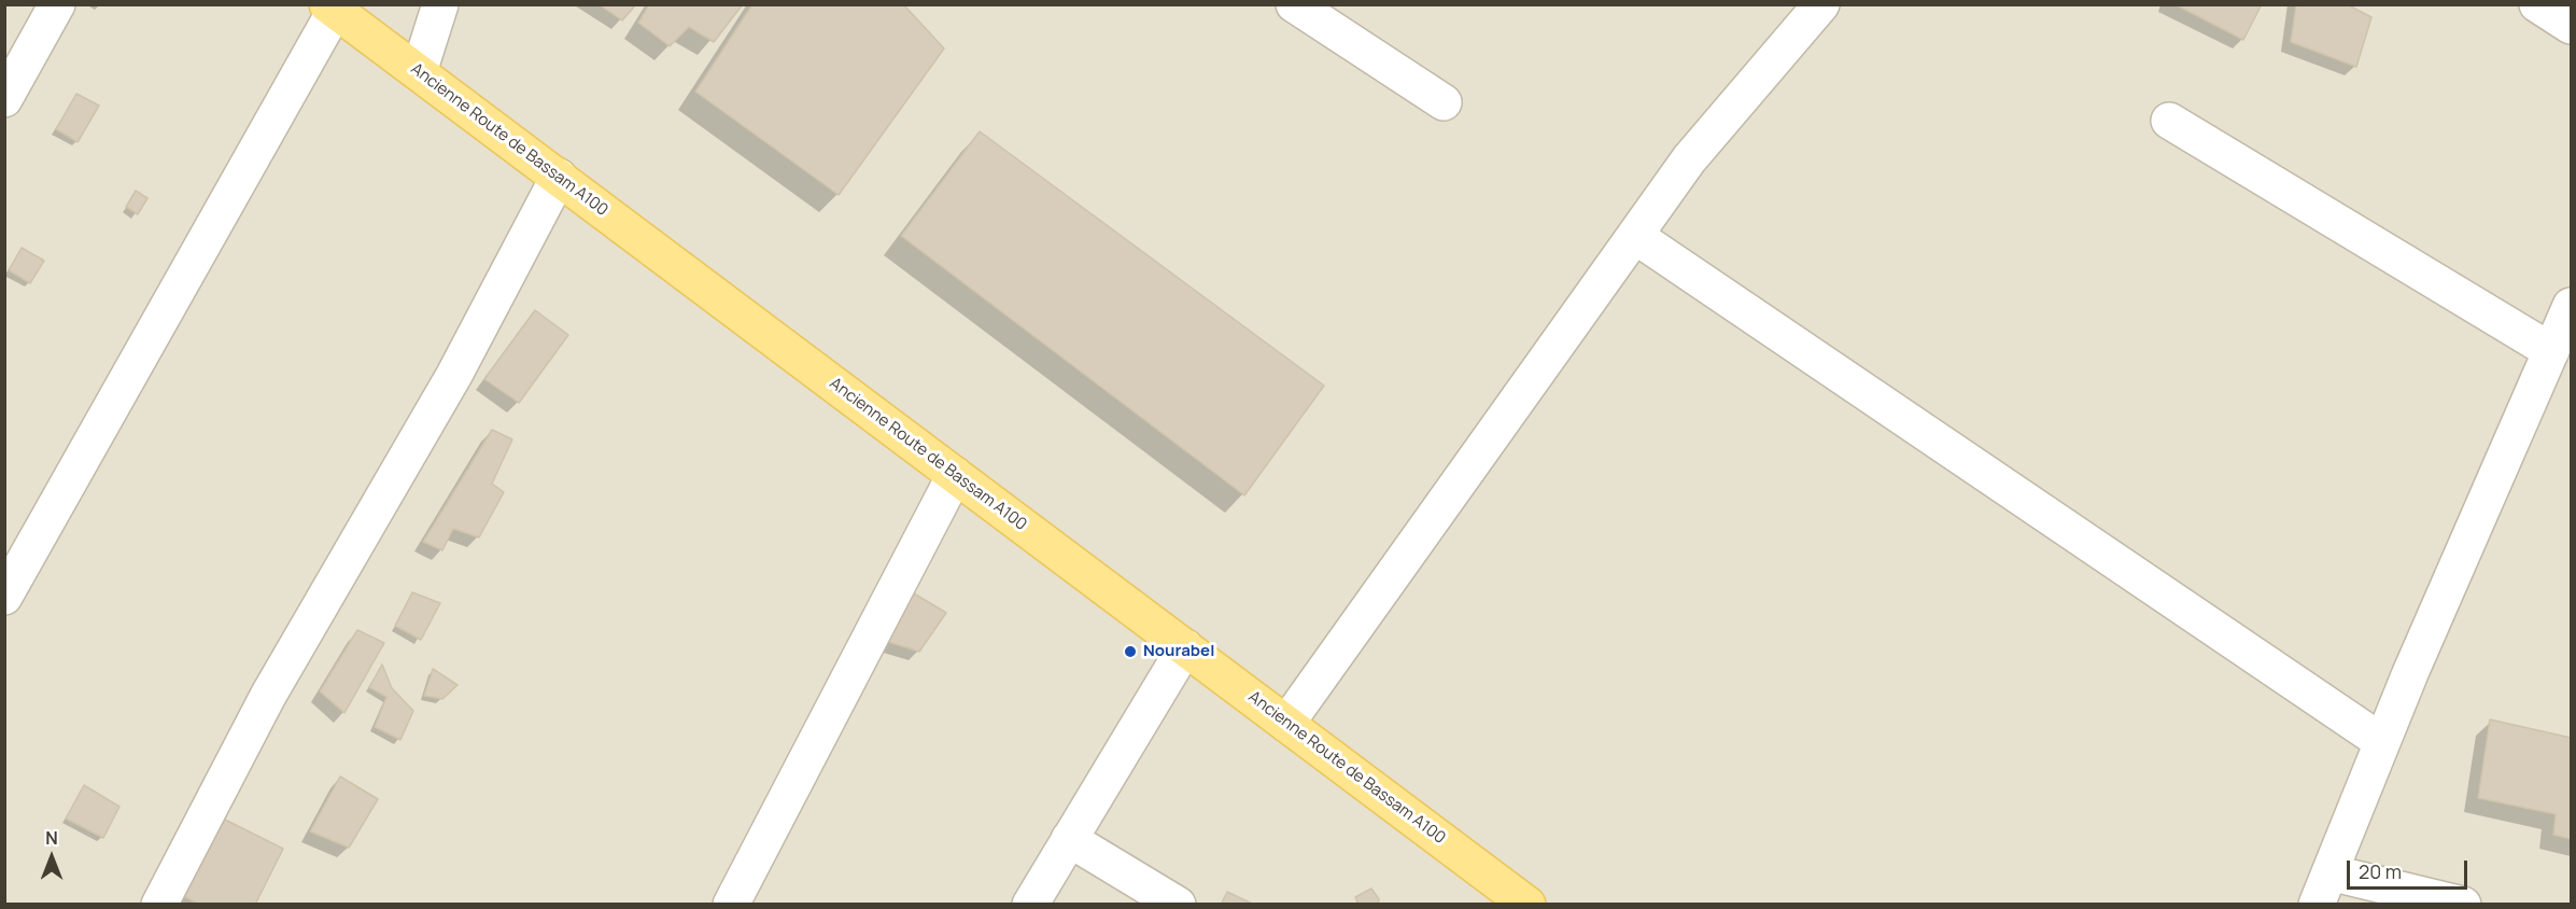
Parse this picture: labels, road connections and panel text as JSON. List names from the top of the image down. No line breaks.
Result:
{"streets":{"main road":["Ancienne Route de Bassam A100"]},"places":["Nourabel"],"scale_bar":"20 m","north":"top"}
